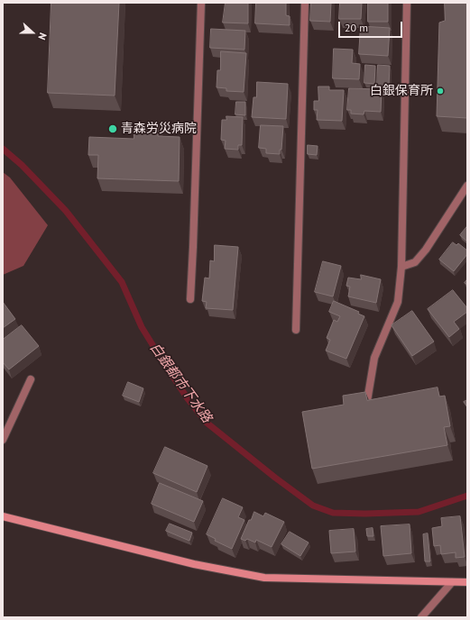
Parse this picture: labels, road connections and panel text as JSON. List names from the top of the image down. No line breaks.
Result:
{"water":["白銀都市下水路"],"places":["白銀保育所","青森労災病院"],"scale_bar":"20 m","north":"right"}
